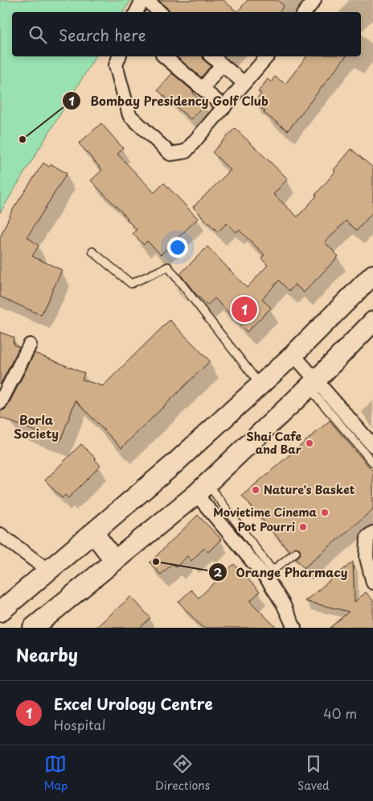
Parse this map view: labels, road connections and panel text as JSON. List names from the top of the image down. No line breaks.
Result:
{"districts":["Borla Society"],"places":["Bombay Presidency Golf Club","Shai Cafe and Bar","Nature's Basket","Movietime Cinema","Pot Pourri","Orange Pharmacy"],"page":{"search":"Search here","pins":"1","heading":"Nearby","list":[{"mark":"1","name":"Excel Urology Centre","note":"Hospital","value":"40 m"}],"nav":["Map","Directions","Saved"]}}
